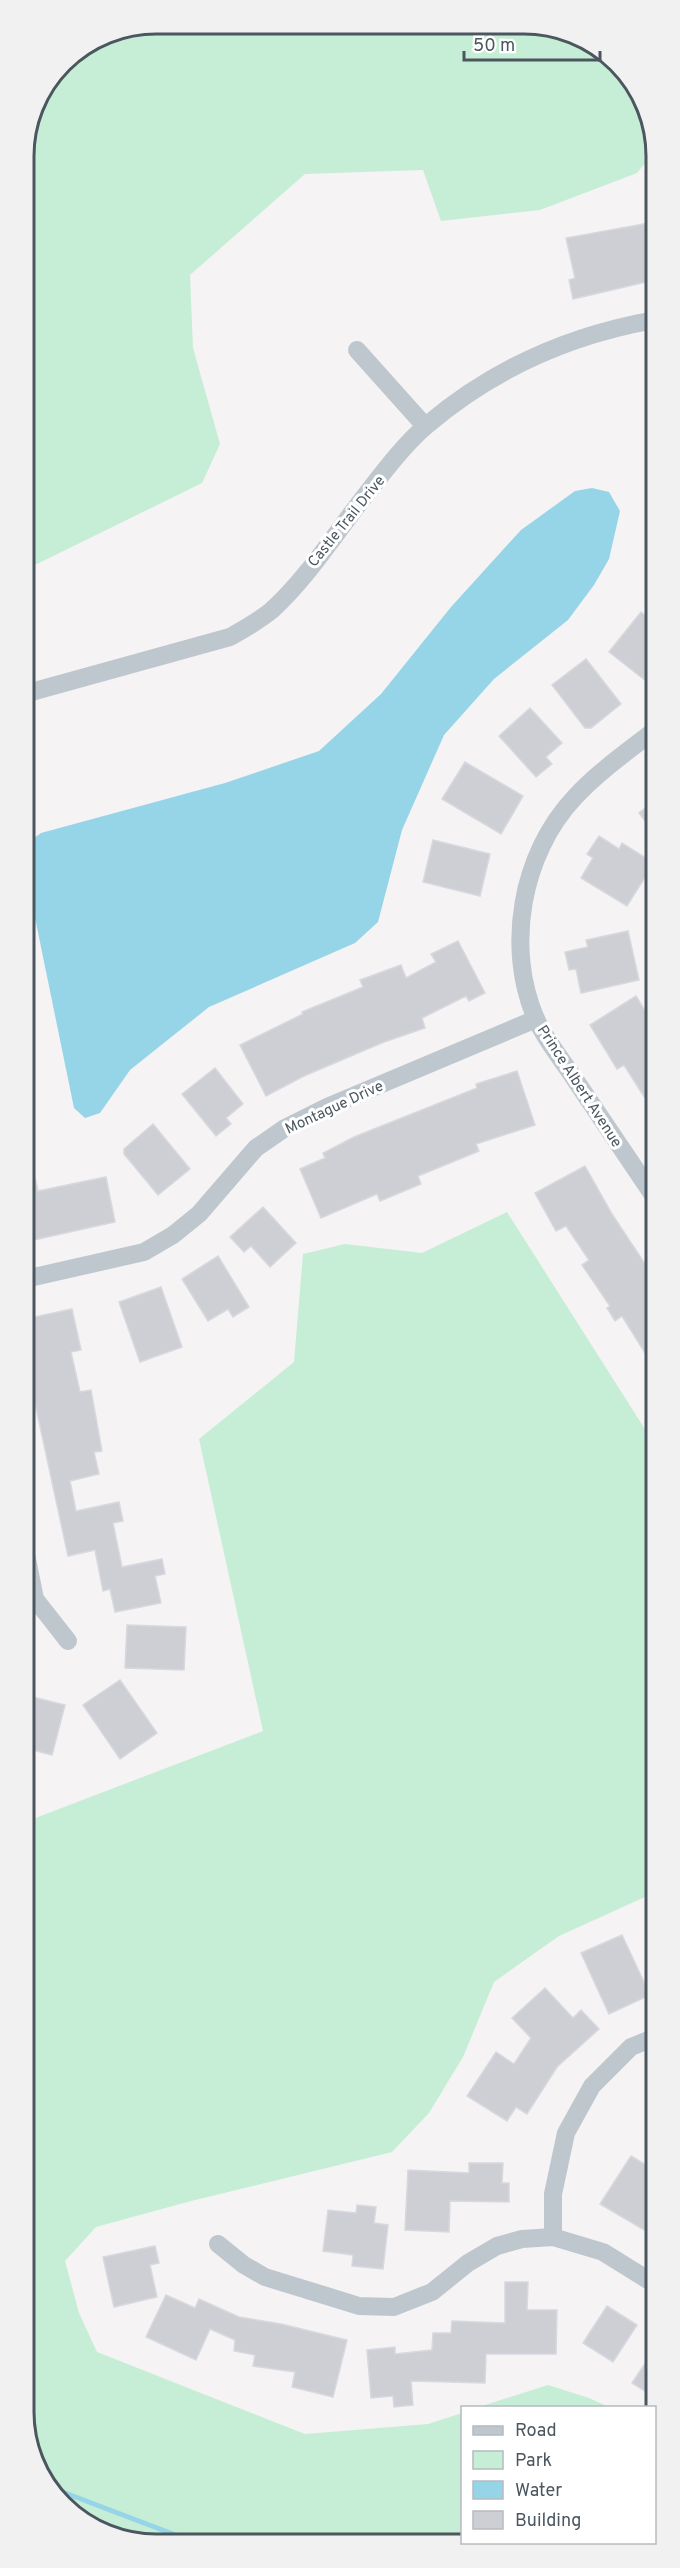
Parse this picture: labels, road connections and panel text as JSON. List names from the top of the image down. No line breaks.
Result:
{"streets":{"street":["Castle Trail Drive","Prince Albert Avenue","Montague Drive"]},"crossings":[["Prince Albert Avenue","Montague Drive"]],"legend":["Road","Park","Water","Building"],"scale_bar":"50 m"}
